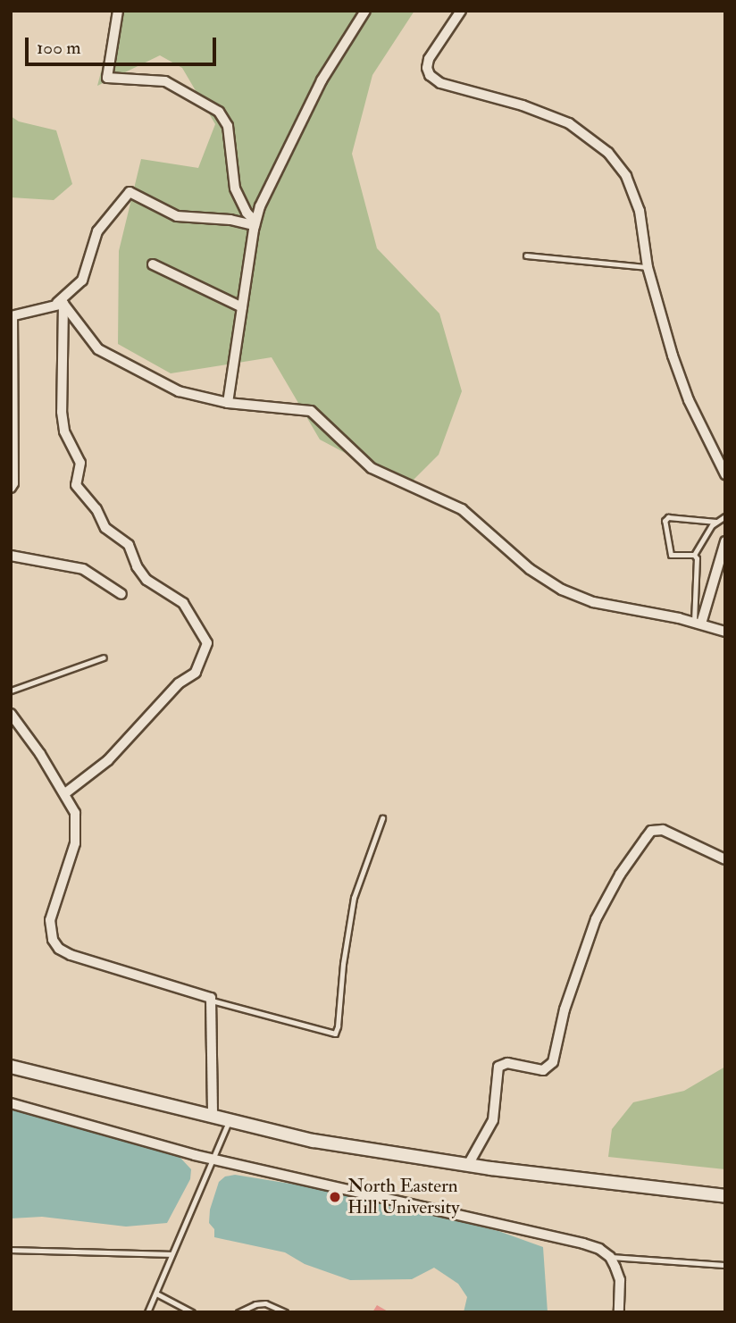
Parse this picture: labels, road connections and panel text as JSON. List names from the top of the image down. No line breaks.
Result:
{"places":["North Eastern Hill University"],"scale_bar":"100 m"}
